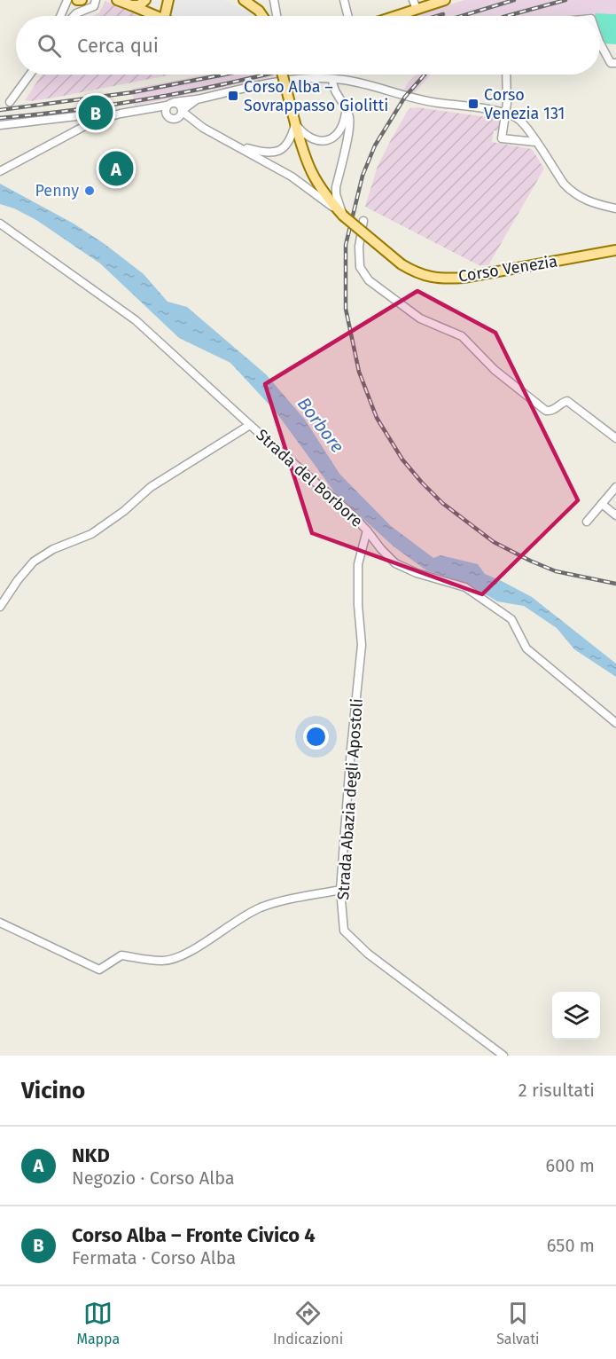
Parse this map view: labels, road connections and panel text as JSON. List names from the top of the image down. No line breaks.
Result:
{"streets":{"main road":["Corso Venezia"],"street":["Strada del Borbore","Strada Abazia degli Apostoli"]},"crossings":[["Strada del Borbore","Strada Abazia degli Apostoli"]],"water":["Borbore"],"places":{"transit":["Corso Alba – Sovrappasso Giolitti","Corso Venezia 131"],"other":["Penny"]},"page":{"search":"Cerca qui","pins":["B","A"],"heading":["Vicino","2 risultati"],"list":[{"mark":"A","name":"NKD","note":"Negozio · Corso Alba","value":"600 m"},{"mark":"B","name":"Corso Alba – Fronte Civico 4","note":"Fermata · Corso Alba","value":"650 m"}],"nav":["Mappa","Indicazioni","Salvati"]}}
